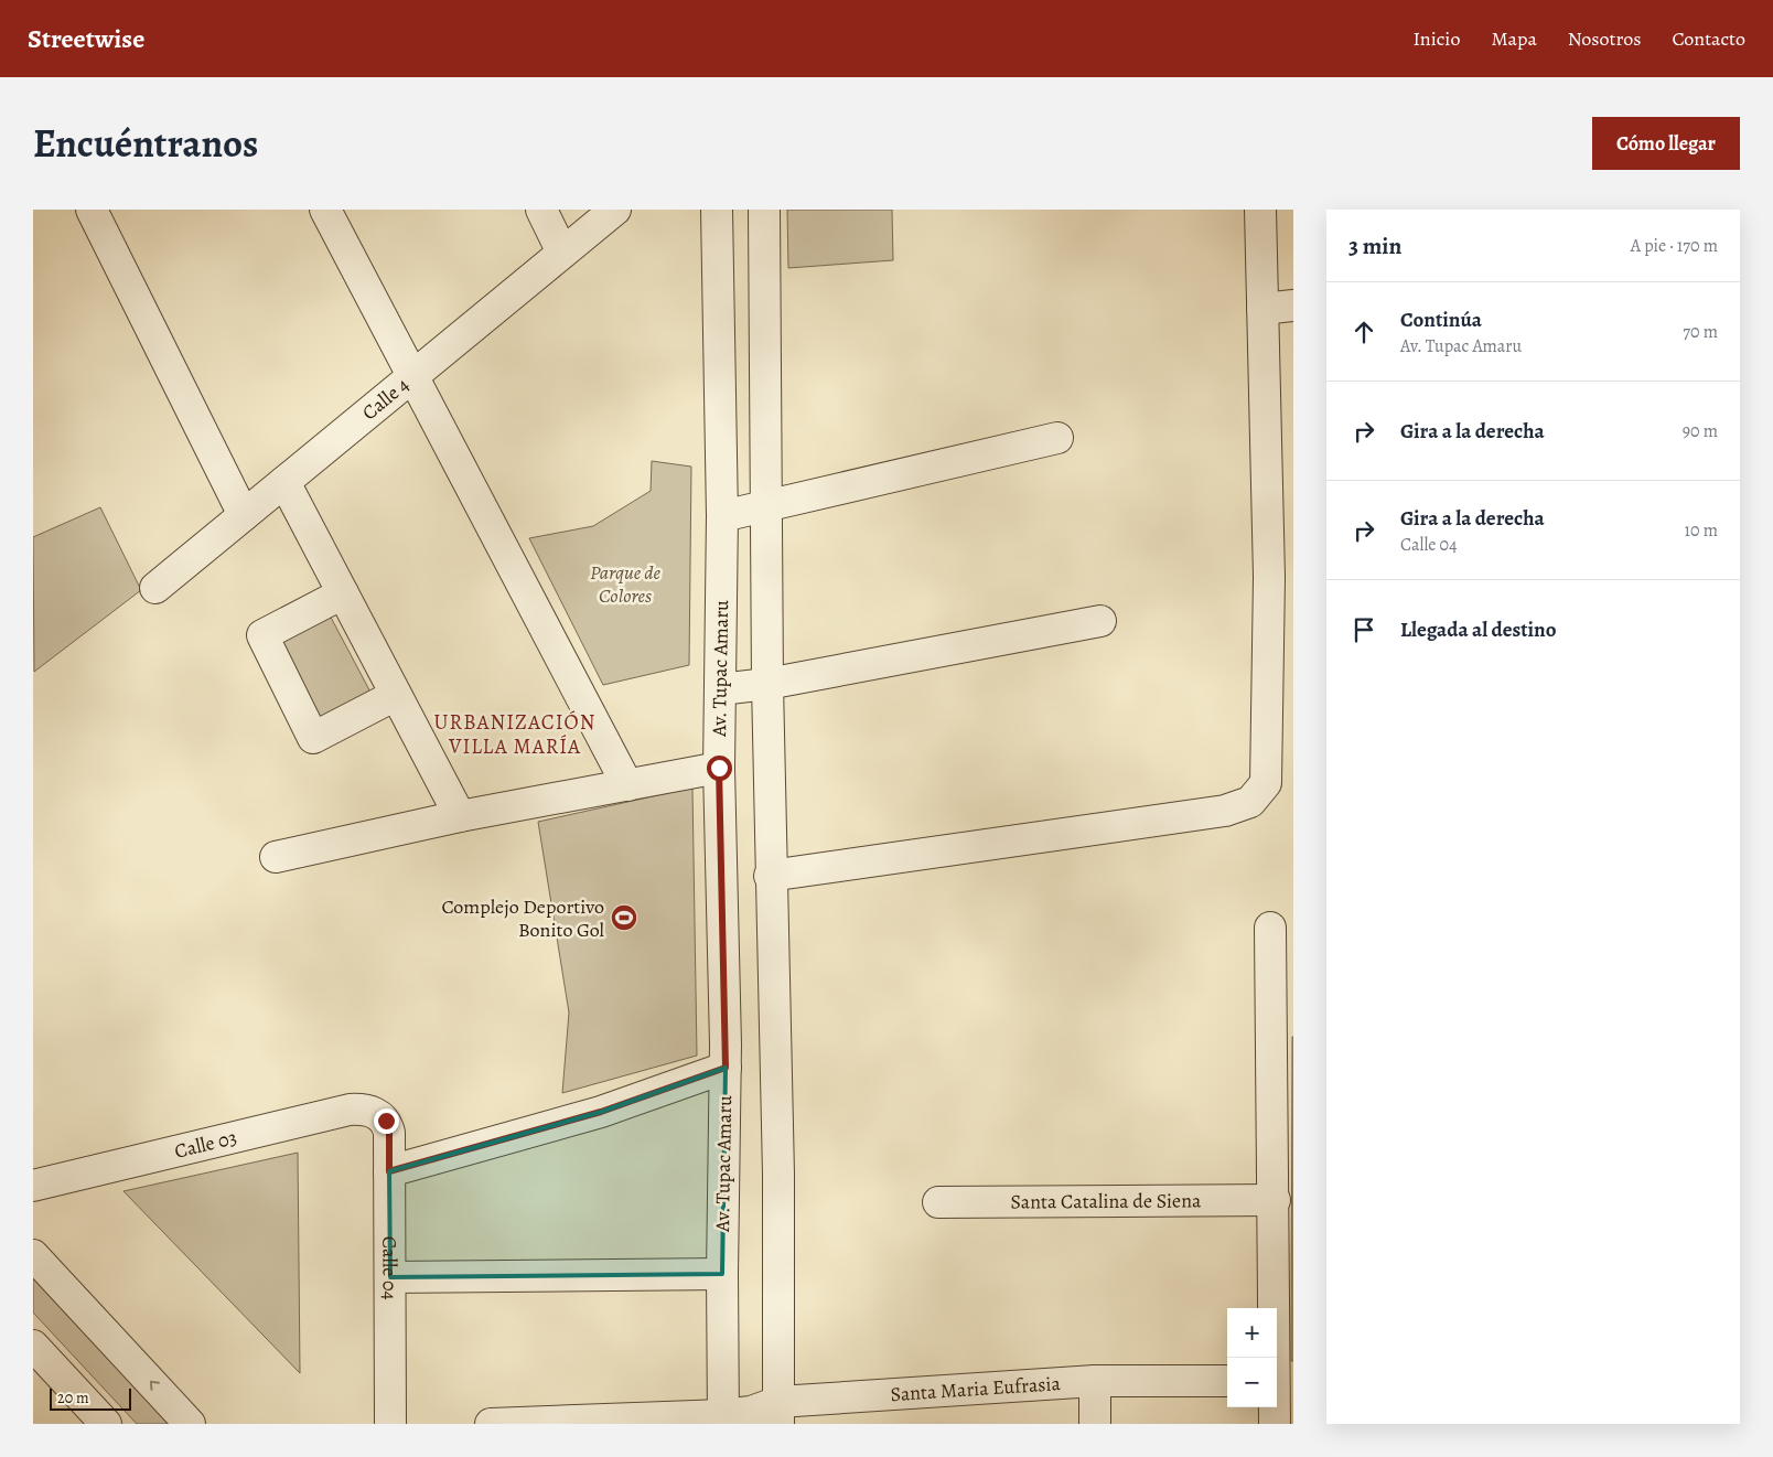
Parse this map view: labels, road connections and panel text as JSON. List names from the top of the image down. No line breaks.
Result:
{"streets":{"street":["Calle 4","Av. Tupac Amaru","Calle 03","Santa Catalina de Siena","Calle 04","Santa Maria Eufrasia"]},"crossings":[["Av. Tupac Amaru","Santa Maria Eufrasia"],["Calle 03","Calle 04"]],"districts":["URBANIZACIÓN VILLA MARÍA"],"parks":["Parque de Colores"],"places":{"sports":["Complejo Deportivo Bonito Gol"]},"scale_bar":"20 m","page":{"header":"Streetwise","nav":["Inicio","Mapa","Nosotros","Contacto"],"title":"Encuéntranos","buttons":"Cómo llegar","heading":["3 min","A pie · 170 m"],"list":[["Continúa","Av. Tupac Amaru","70 m"],["Gira a la derecha","90 m"],["Gira a la derecha","Calle 04","10 m"],"Llegada al destino"],"map_buttons":["+","−"],"scale":"20 m"}}
